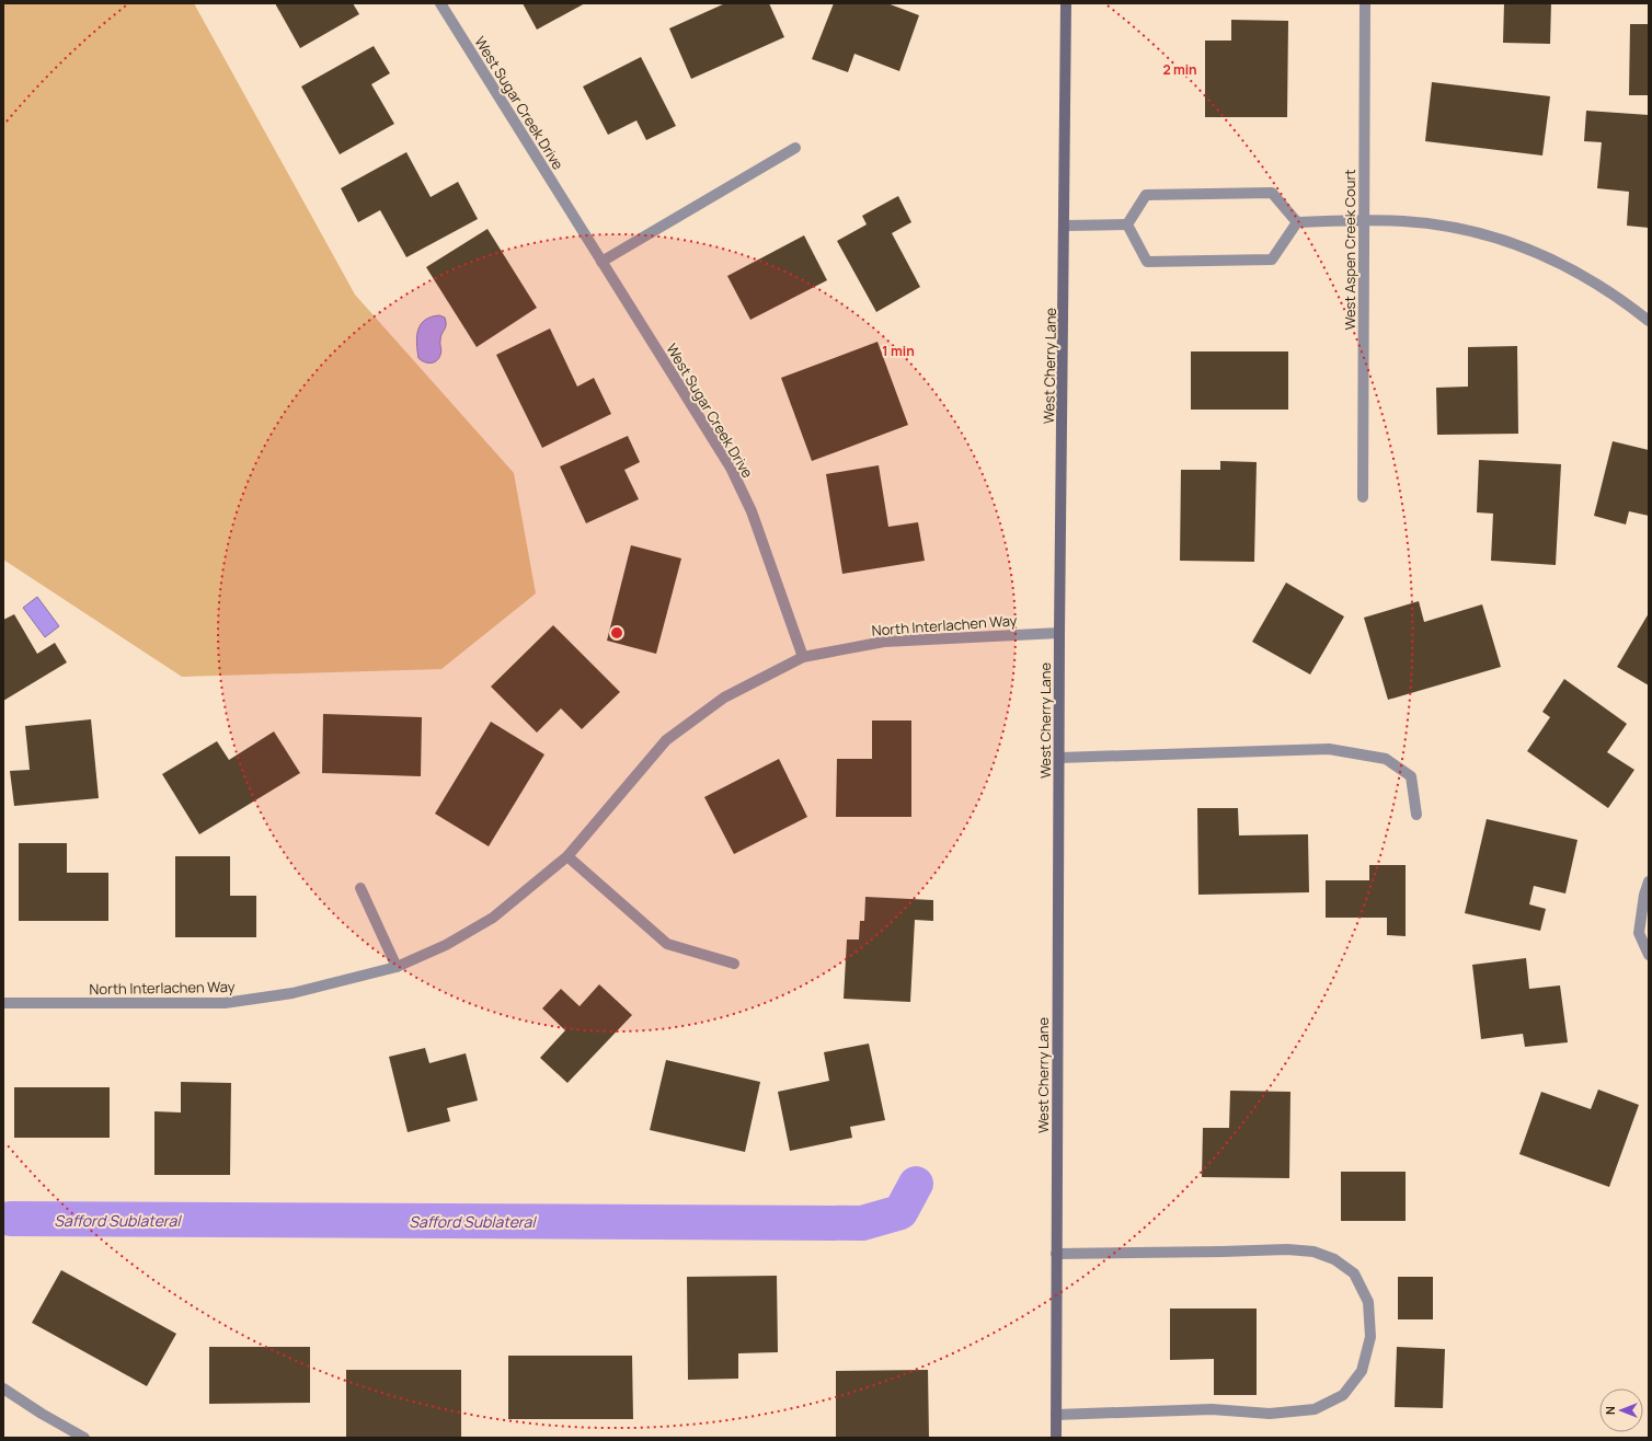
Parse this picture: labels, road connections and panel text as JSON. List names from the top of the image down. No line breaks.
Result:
{"streets":{"main road":["West Cherry Lane"],"street":["West Sugar Creek Drive","West Aspen Creek Court","North Interlachen Way"]},"crossings":[["West Sugar Creek Drive","North Interlachen Way"],["West Cherry Lane","North Interlachen Way"]],"water":["Safford Sublateral"],"north":"left","rings":["2 min","1 min"]}
